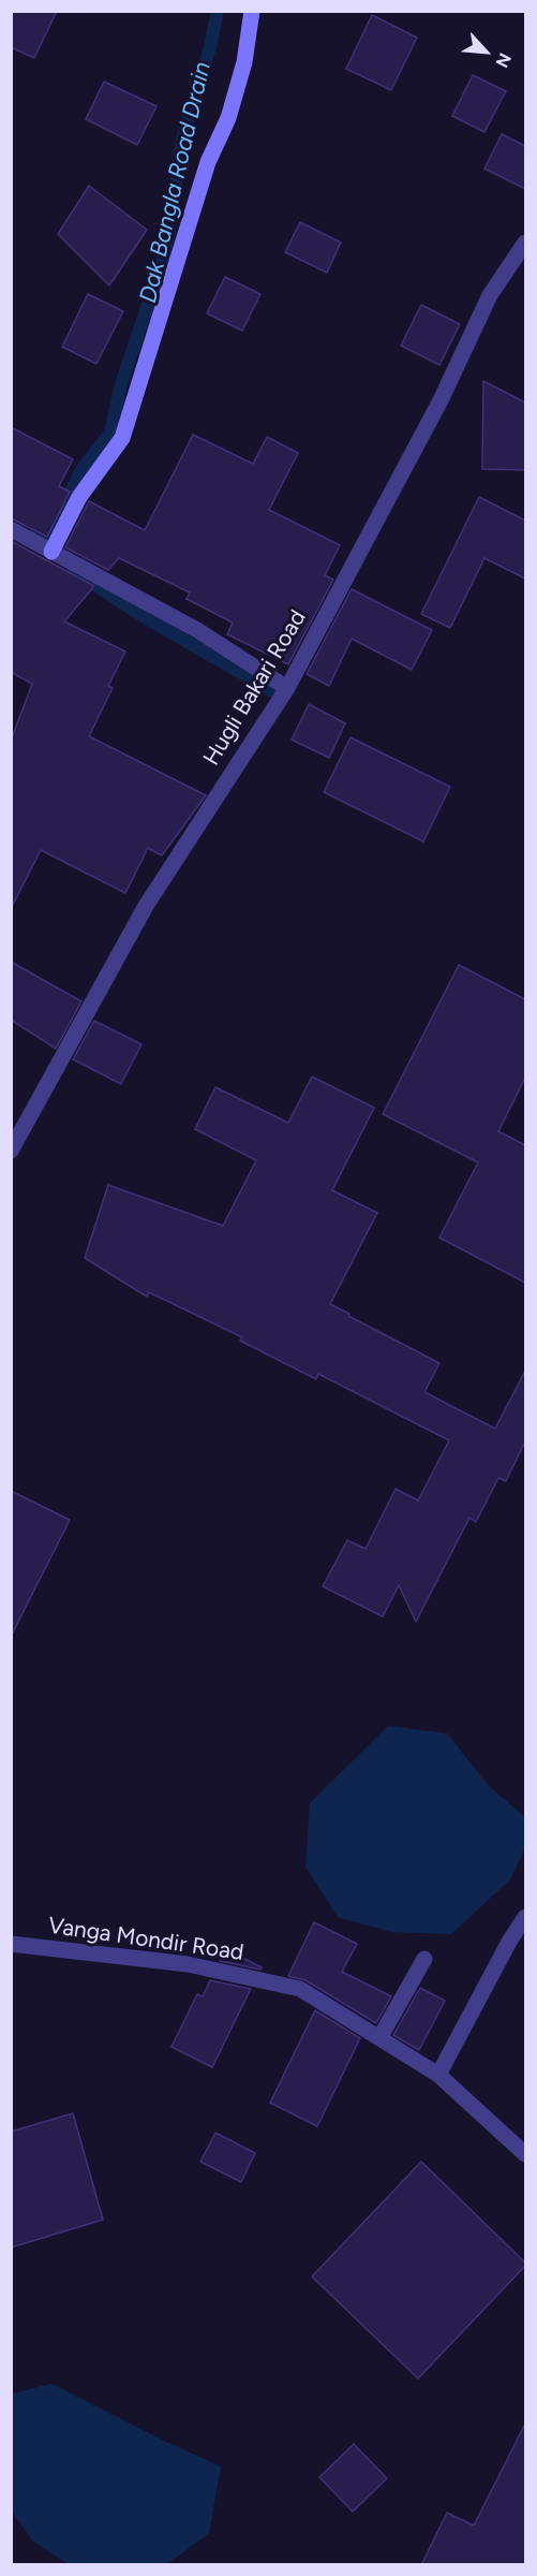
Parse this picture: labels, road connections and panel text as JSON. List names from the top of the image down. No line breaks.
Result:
{"streets":{"street":["Hugli Bakari Road","Vanga Mondir Road"]},"water":["Dak Bangla Road Drain"],"north":"bottom right"}
